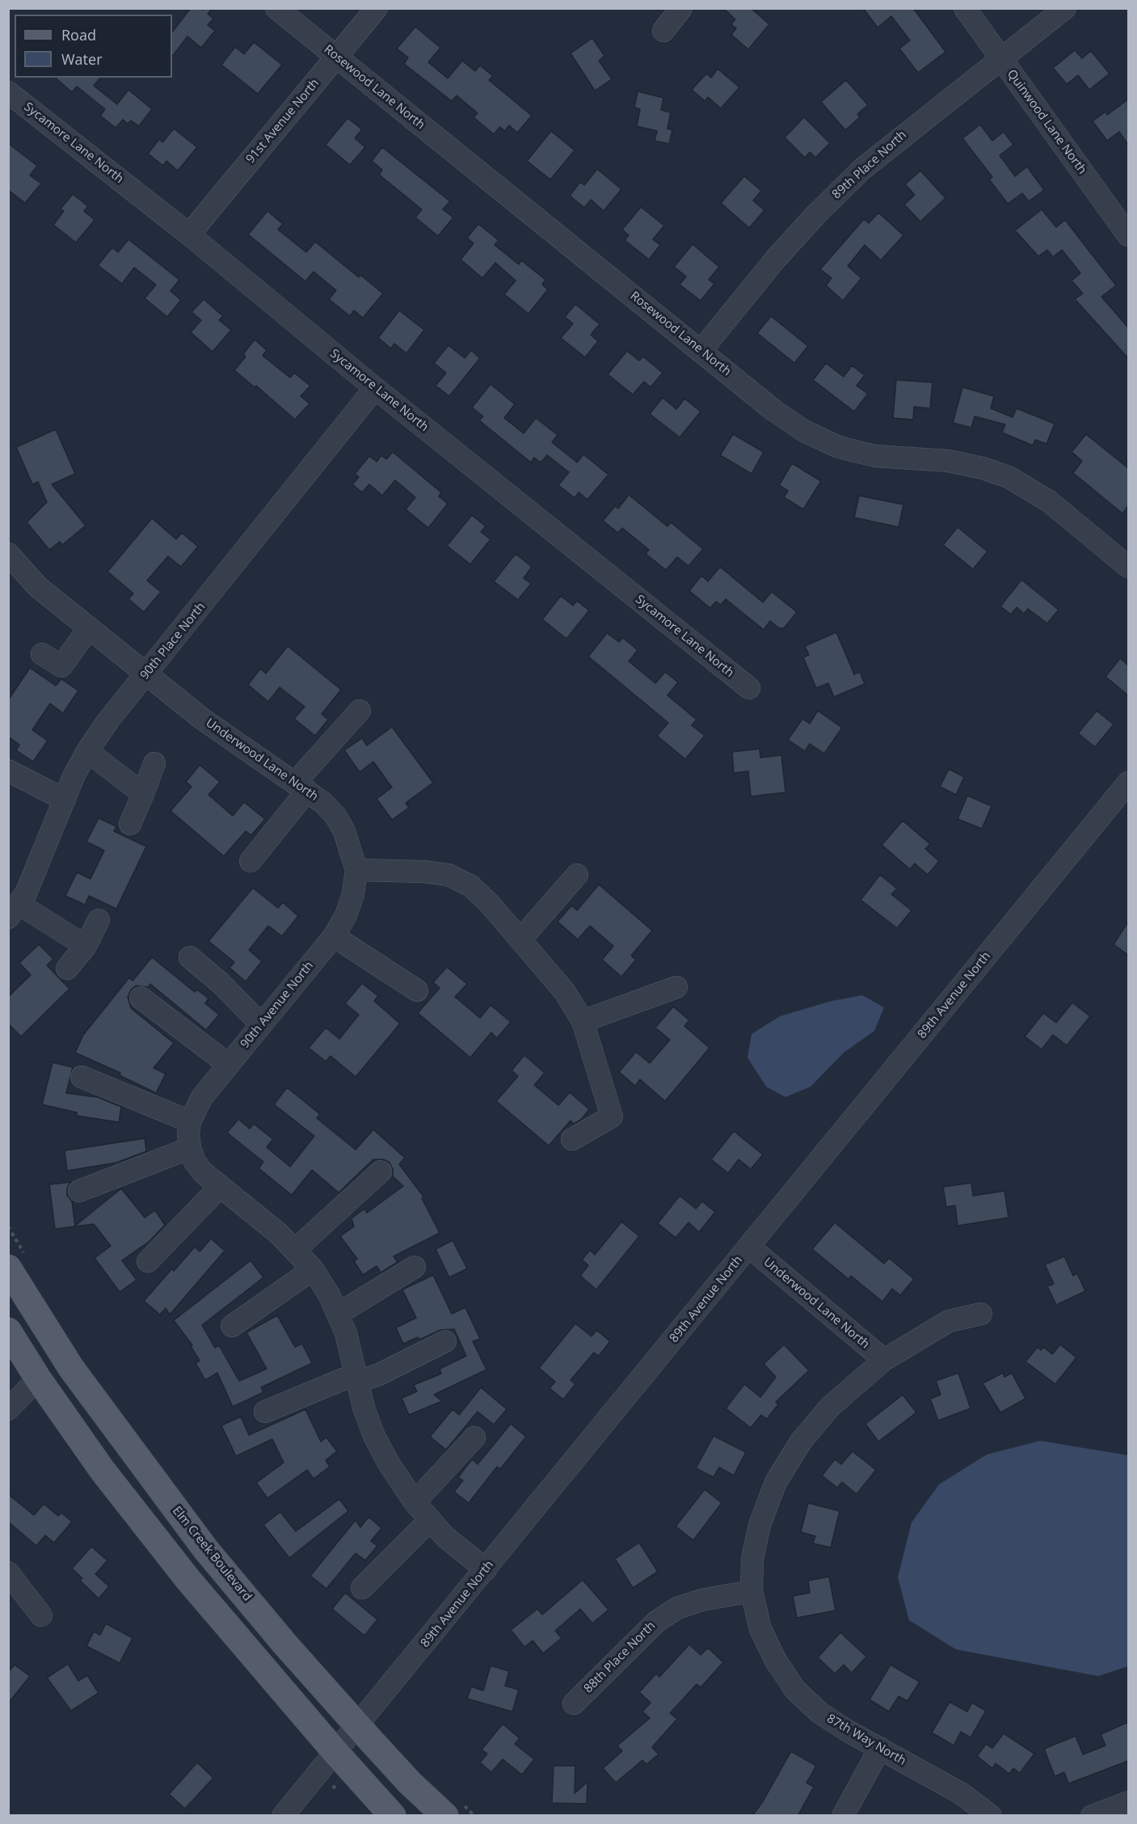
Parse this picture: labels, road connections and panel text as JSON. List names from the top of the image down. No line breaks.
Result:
{"streets":{"main road":["Elm Creek Boulevard"],"street":["Rosewood Lane North","91st Avenue North","Quinwood Lane North","Sycamore Lane North","89th Place North","90th Place North","Underwood Lane North","89th Avenue North","90th Avenue North","88th Place North","87th Way North"]},"crossings":[["Rosewood Lane North","91st Avenue North"],["Rosewood Lane North","89th Place North"],["91st Avenue North","Sycamore Lane North"],["Quinwood Lane North","89th Place North"],["Sycamore Lane North","90th Place North"],["90th Place North","Underwood Lane North"],["Underwood Lane North","89th Avenue North"],["Underwood Lane North","90th Avenue North"],["Underwood Lane North","87th Way North"],["89th Avenue North","Elm Creek Boulevard"],["88th Place North","87th Way North"]],"legend":["Road","Water"]}
